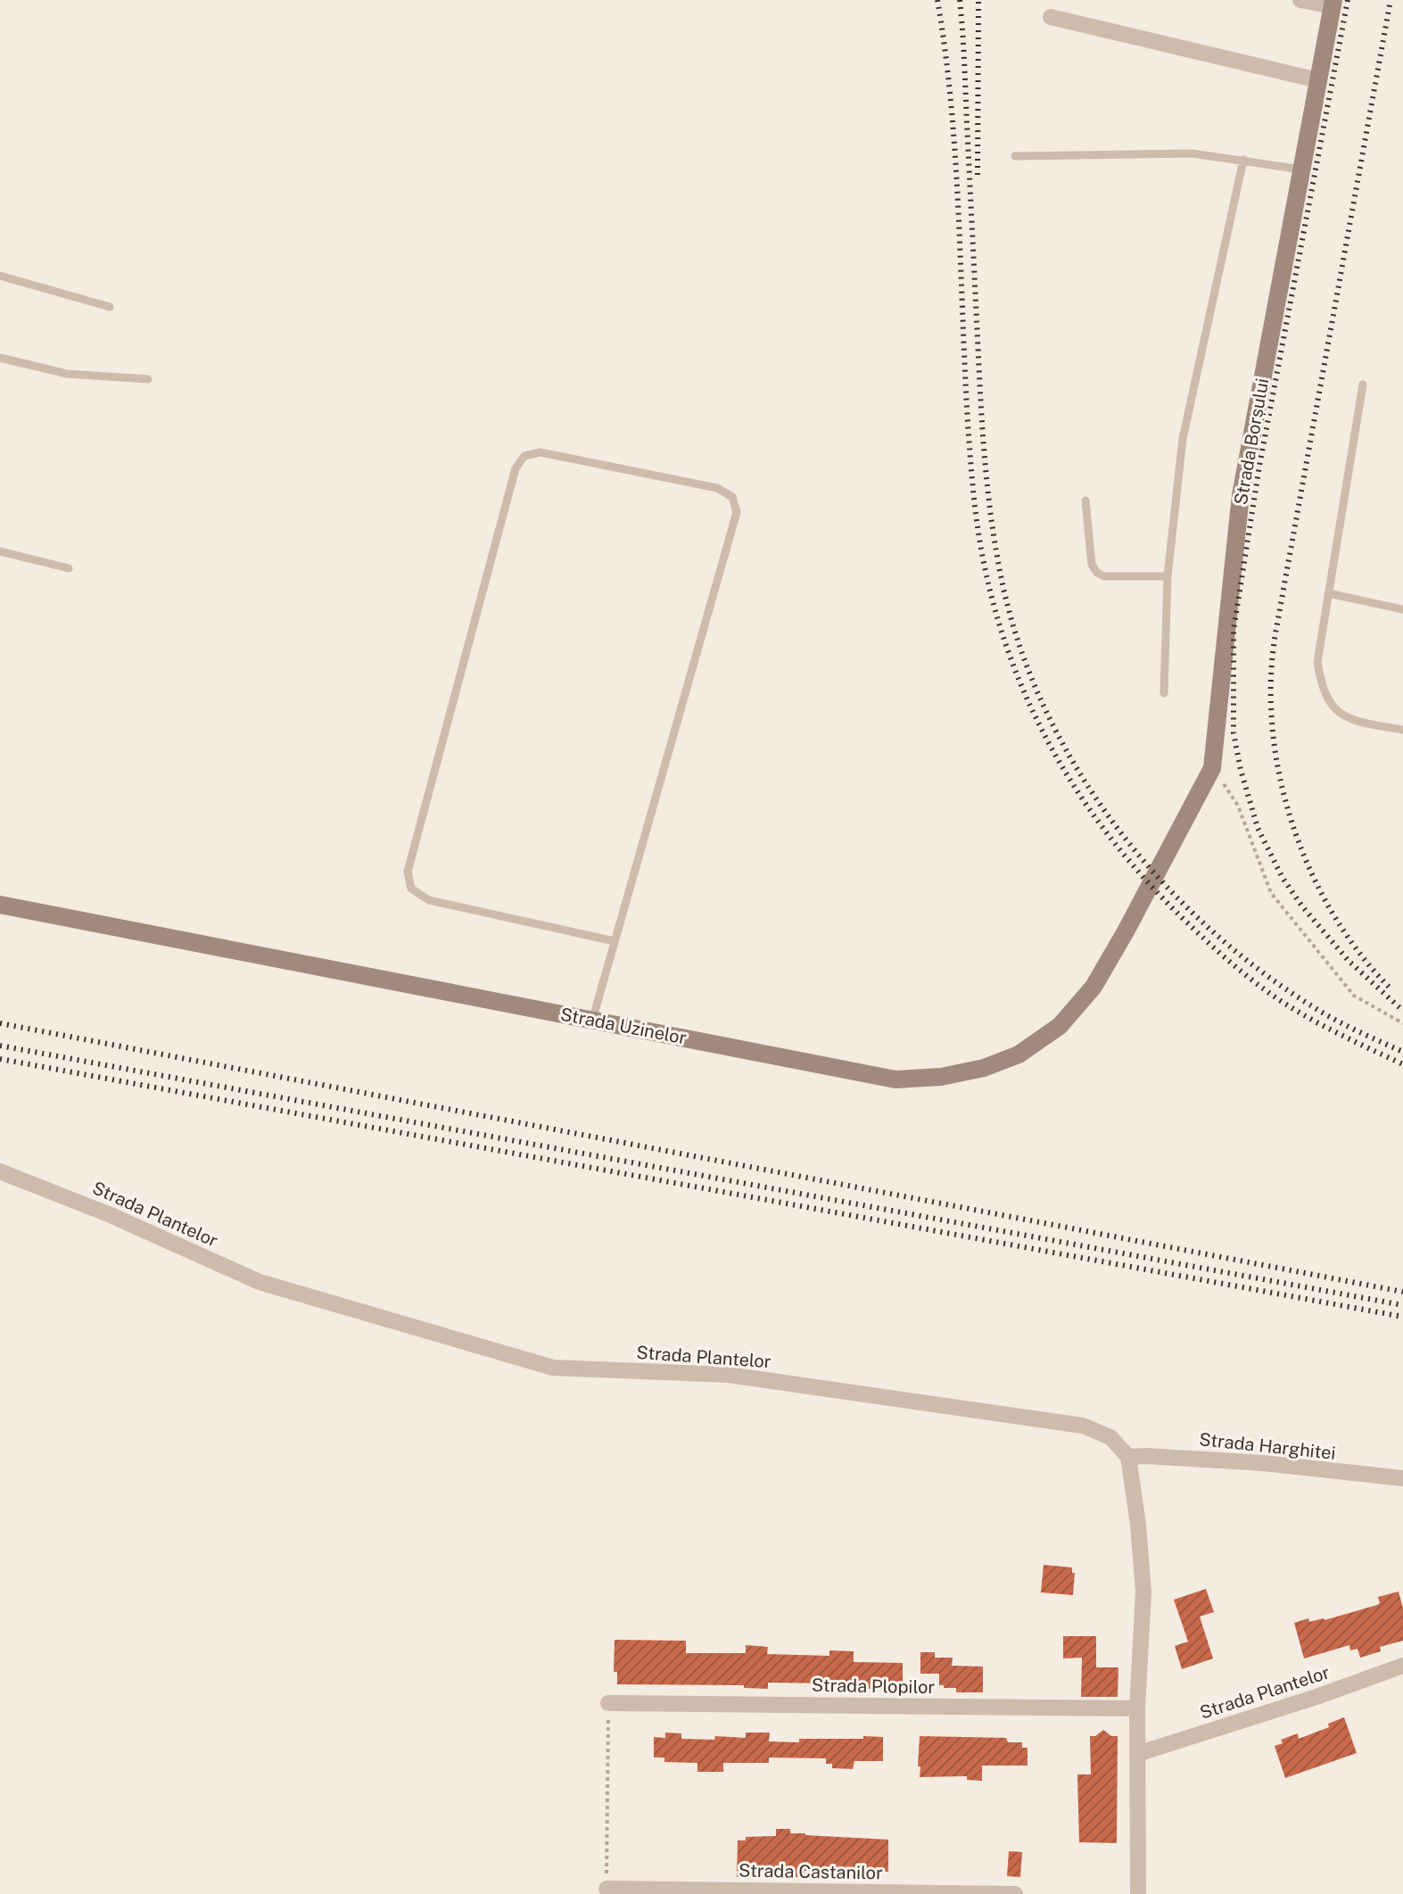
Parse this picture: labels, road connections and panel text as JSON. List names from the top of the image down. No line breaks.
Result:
{"streets":{"street":["Strada Borșului","Strada Uzinelor","Strada Plantelor","Strada Harghitei","Strada Plopilor","Strada Castanilor"]},"crossings":[["Strada Borșului","Strada Uzinelor"],["Strada Plantelor","Strada Harghitei"]]}
